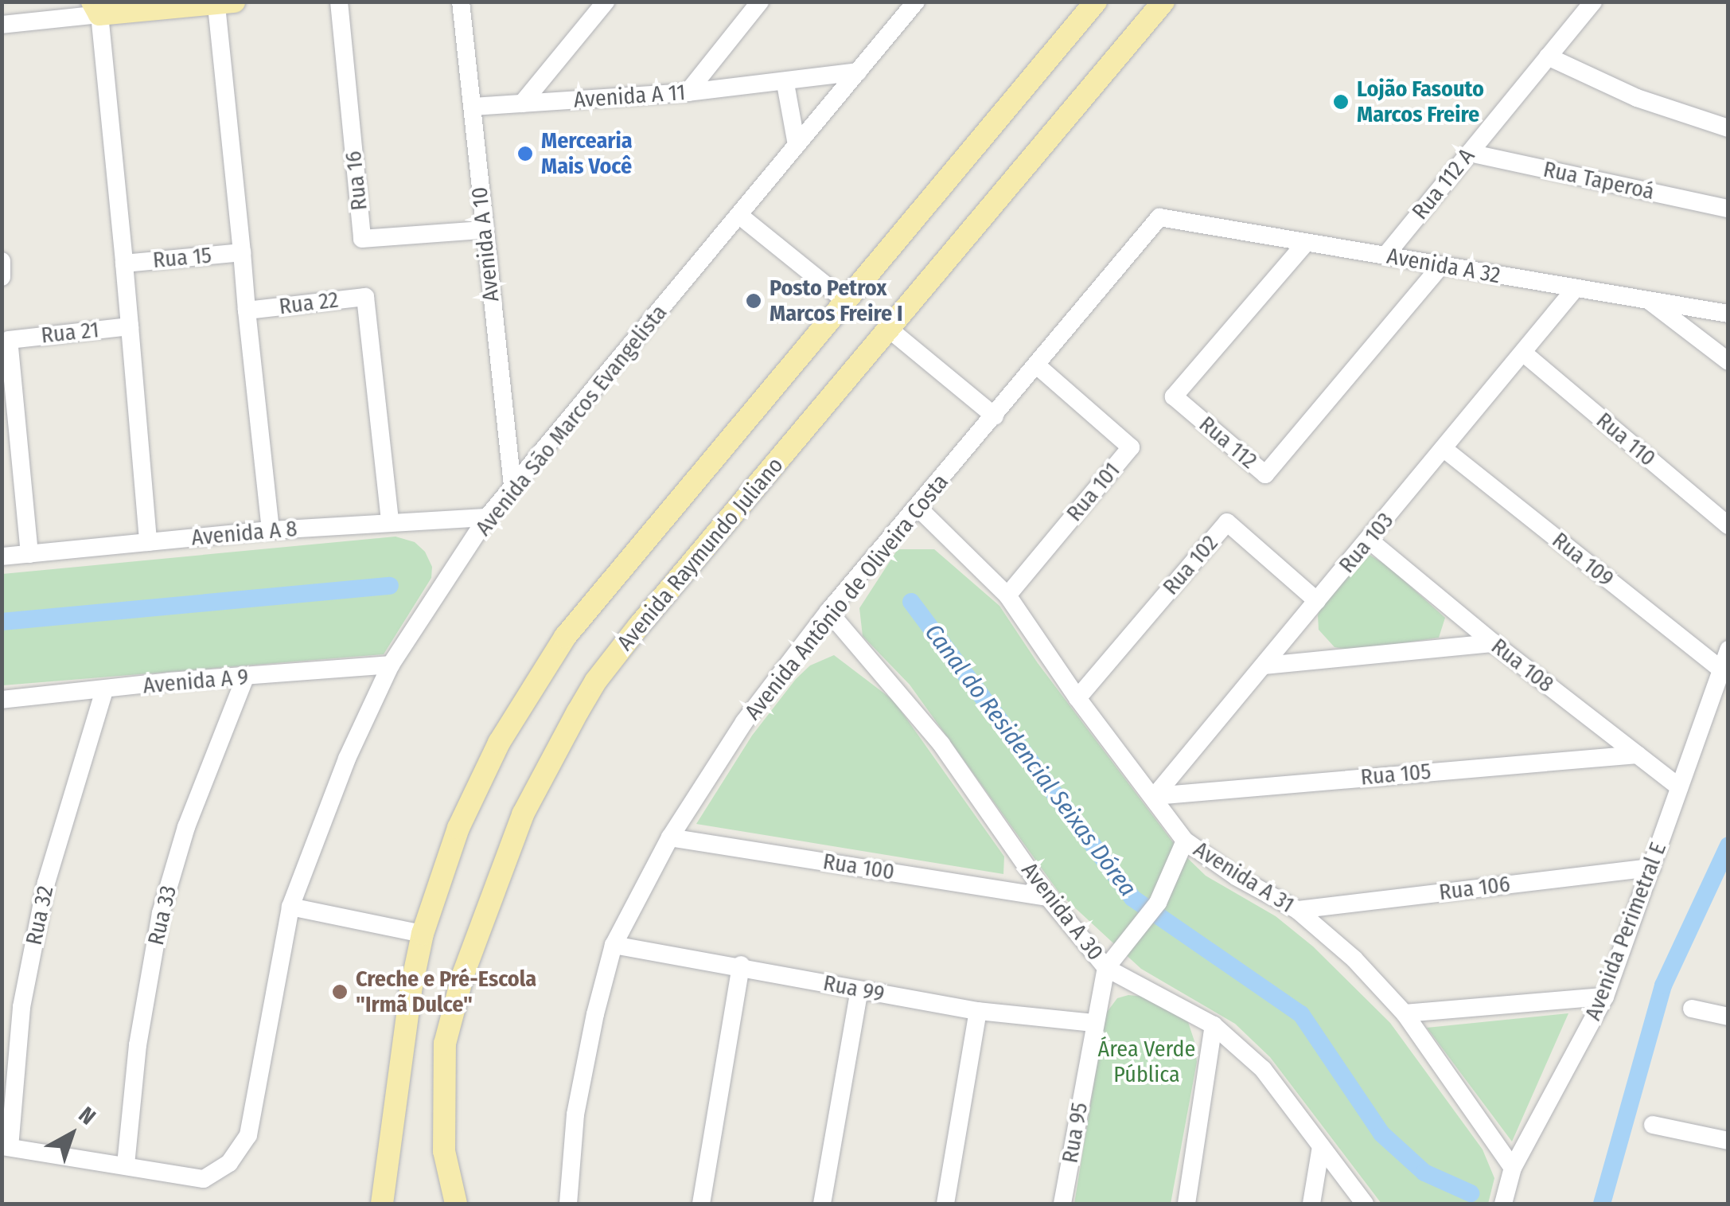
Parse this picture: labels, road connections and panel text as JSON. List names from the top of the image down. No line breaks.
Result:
{"streets":{"main road":["Avenida Raymundo Juliano"],"street":["Avenida A 11","Rua 16","Rua Taperoá","Rua 112 A","Avenida A 10","Rua 15","Avenida A 32","Rua 22","Rua 21","Avenida São Marcos Evangelista","Rua 110","Rua 112","Rua 101","Avenida A 8","Rua 103","Rua 109","Rua 102","Avenida Antônio de Oliveira Costa","Rua 108","Avenida A 9","Rua 105","Rua 100","Avenida A 31","Rua 106","Avenida A 30","Rua 32","Rua 33","Avenida Perimetral E","Rua 99","Rua 95"]},"crossings":[["Avenida A 11","Avenida A 10"],["Avenida A 11","Avenida São Marcos Evangelista"],["Rua 16","Avenida A 10"],["Rua Taperoá","Rua 112 A"],["Rua 112 A","Avenida A 32"],["Avenida A 10","Avenida São Marcos Evangelista"],["Avenida A 32","Rua 112"],["Avenida A 32","Rua 103"],["Avenida A 32","Avenida Antônio de Oliveira Costa"],["Rua 22","Avenida A 8"],["Rua 21","Avenida A 8"],["Avenida São Marcos Evangelista","Avenida A 8"],["Avenida São Marcos Evangelista","Avenida A 9"],["Avenida São Marcos Evangelista","Rua 32"],["Avenida São Marcos Evangelista","Rua 33"],["Rua 110","Rua 103"],["Rua 101","Avenida Antônio de Oliveira Costa"],["Rua 101","Avenida A 31"],["Rua 103","Rua 109"],["Rua 103","Rua 102"],["Rua 103","Rua 108"],["Rua 103","Rua 105"],["Rua 103","Avenida A 31"],["Rua 109","Avenida Perimetral E"],["Rua 102","Avenida A 31"],["Avenida Antônio de Oliveira Costa","Rua 100"],["Avenida Antônio de Oliveira Costa","Avenida A 31"],["Avenida Antônio de Oliveira Costa","Avenida A 30"],["Avenida Antônio de Oliveira Costa","Rua 99"],["Rua 108","Rua 105"],["Rua 108","Avenida Perimetral E"],["Avenida A 9","Rua 32"],["Avenida A 9","Rua 33"],["Rua 105","Avenida A 31"],["Rua 100","Avenida A 30"],["Avenida A 31","Rua 106"],["Avenida A 31","Avenida Perimetral E"],["Rua 106","Avenida Perimetral E"],["Avenida A 30","Rua 95"],["Rua 99","Rua 95"]],"water":["Canal do Residencial Seixas Dórea"],"parks":["Área Verde Pública"],"places":["Lojão Fasouto Marcos Freire","Mercearia Mais Você","Posto Petrox Marcos Freire I","Creche e Pré-Escola \"Irmã Dulce\""],"north":"top right"}
